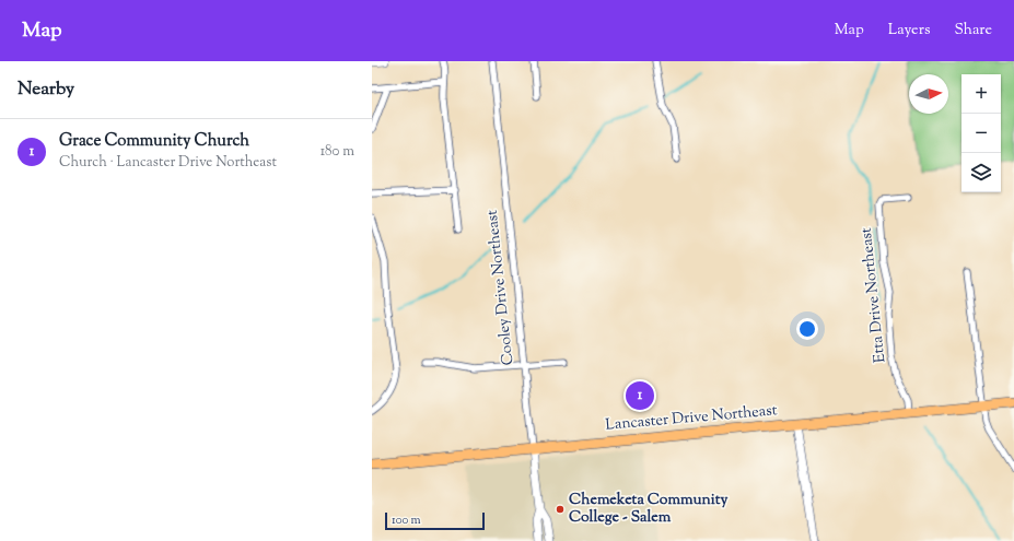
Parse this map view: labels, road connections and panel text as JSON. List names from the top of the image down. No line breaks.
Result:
{"streets":{"main road":["Lancaster Drive Northeast"],"street":["Cooley Drive Northeast","Etta Drive Northeast"]},"crossings":[["Cooley Drive Northeast","Lancaster Drive Northeast"],["Etta Drive Northeast","Lancaster Drive Northeast"]],"places":["Chemeketa Community College - Salem"],"scale_bar":"100 m","north":"right","page":{"header":"Map","nav":["Map","Layers","Share"],"heading":"Nearby","map_buttons":["+","−"],"list":[{"mark":"1","name":"Grace Community Church","note":"Church · Lancaster Drive Northeast","value":"180 m"}],"pins":"1","scale":"100 m"}}
